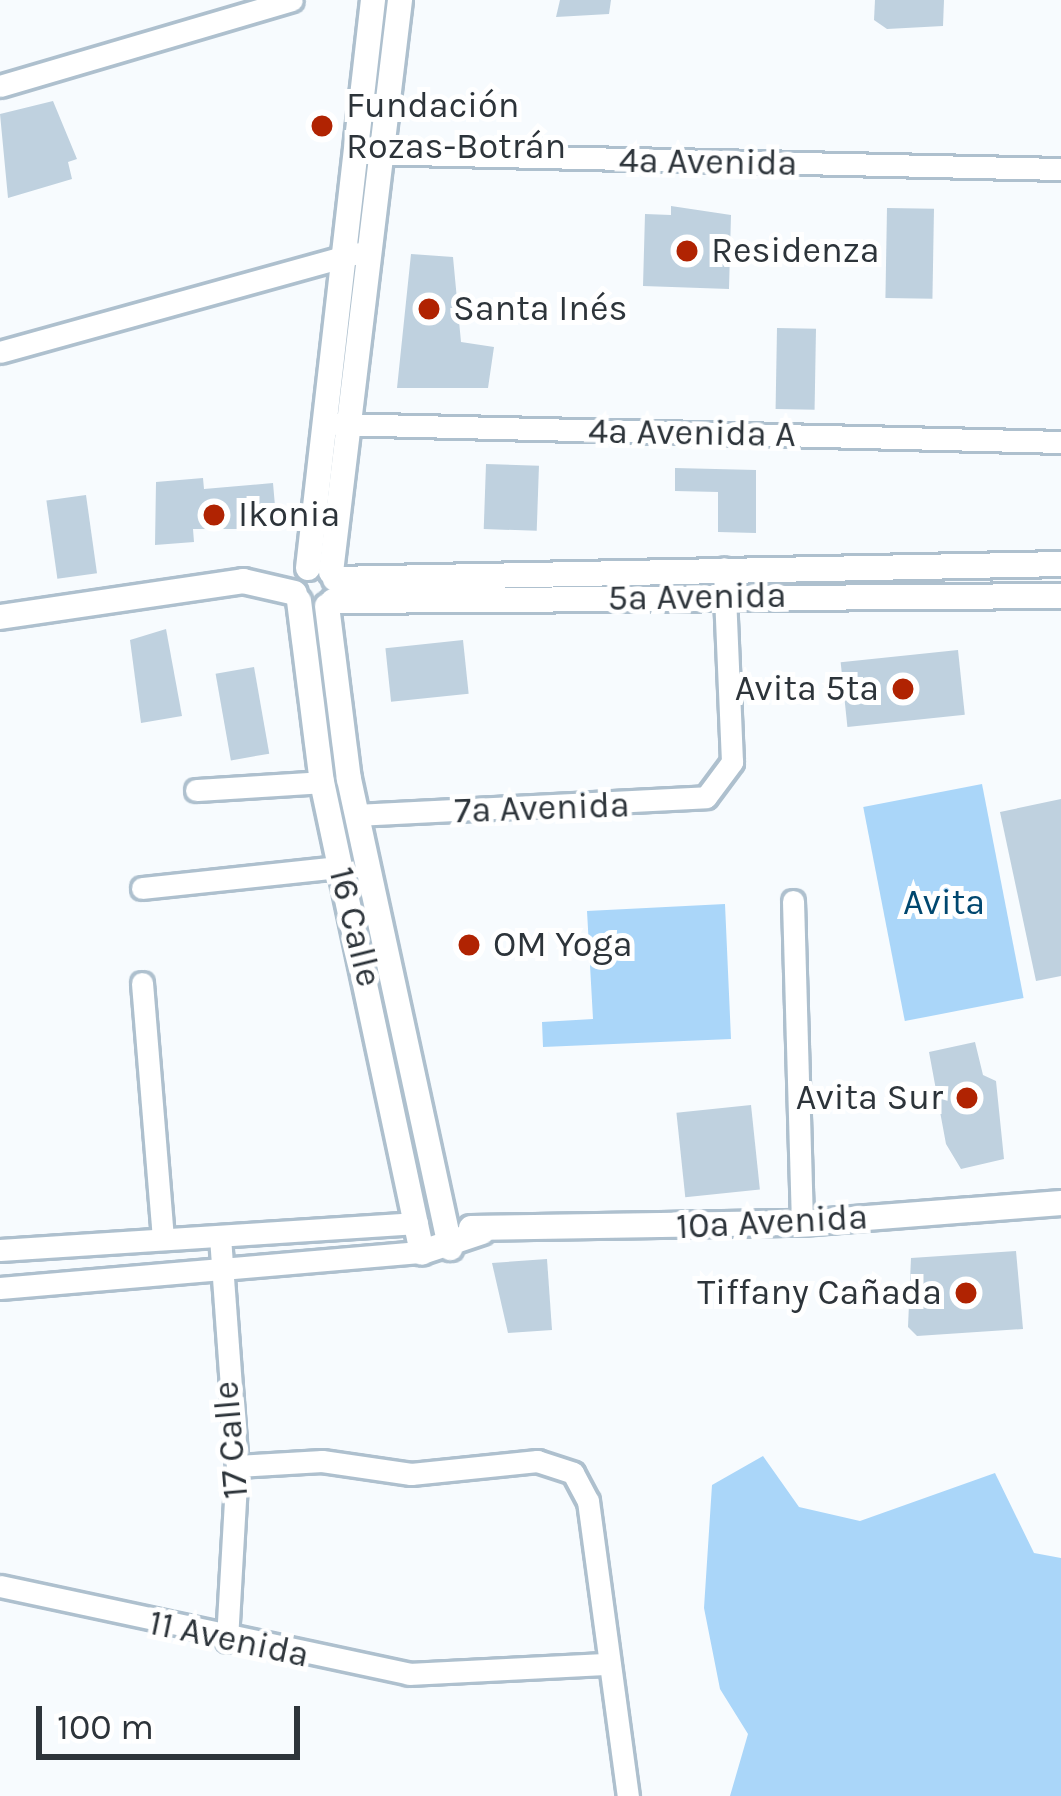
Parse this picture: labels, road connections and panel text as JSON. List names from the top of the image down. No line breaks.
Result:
{"streets":{"street":["4a Avenida","4a Avenida A","5a Avenida","7a Avenida","16 Calle","10a Avenida","17 Calle","11 Avenida"]},"crossings":[["4a Avenida","16 Calle"],["4a Avenida A","16 Calle"],["5a Avenida","7a Avenida"],["5a Avenida","16 Calle"],["7a Avenida","16 Calle"],["16 Calle","10a Avenida"],["10a Avenida","17 Calle"],["17 Calle","11 Avenida"]],"parks":["Avita"],"places":["Fundación Rozas-Botrán","Residenza","Santa Inés","Ikonia","Avita 5ta","OM Yoga","Avita Sur","Tiffany Cañada"],"scale_bar":"100 m"}
